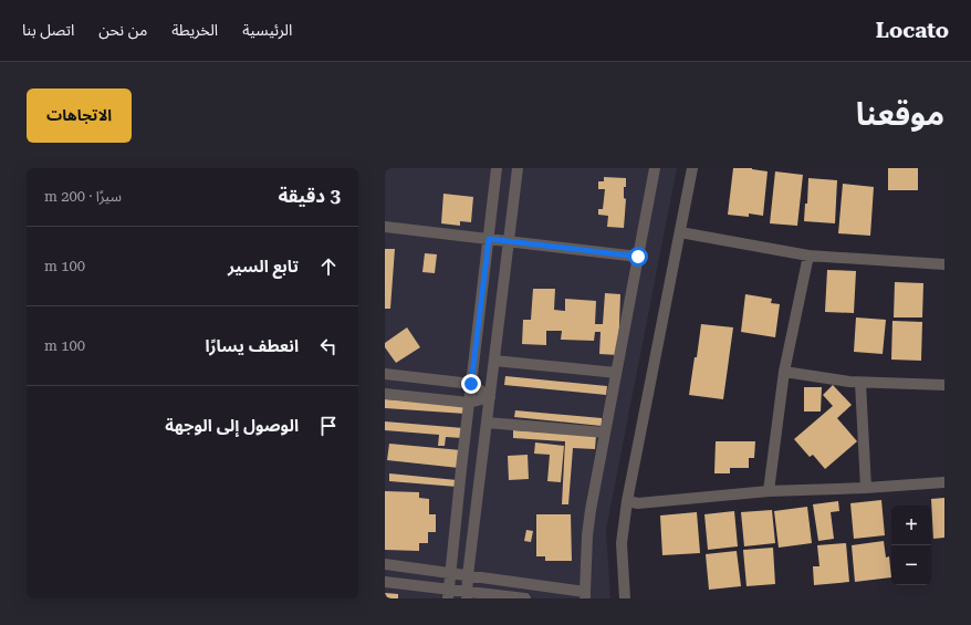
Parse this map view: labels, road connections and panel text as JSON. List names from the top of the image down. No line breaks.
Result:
{"page":{"header":"Locato","nav":["الرئيسية","الخريطة","من نحن","اتصل بنا"],"title":"موقعنا","buttons":"الاتجاهات","heading":["3 دقيقة","سيرًا · 200 m"],"list":[["تابع السير","100 m"],["انعطف يسارًا","100 m"],"الوصول إلى الوجهة"],"map_buttons":["+","−"]}}
